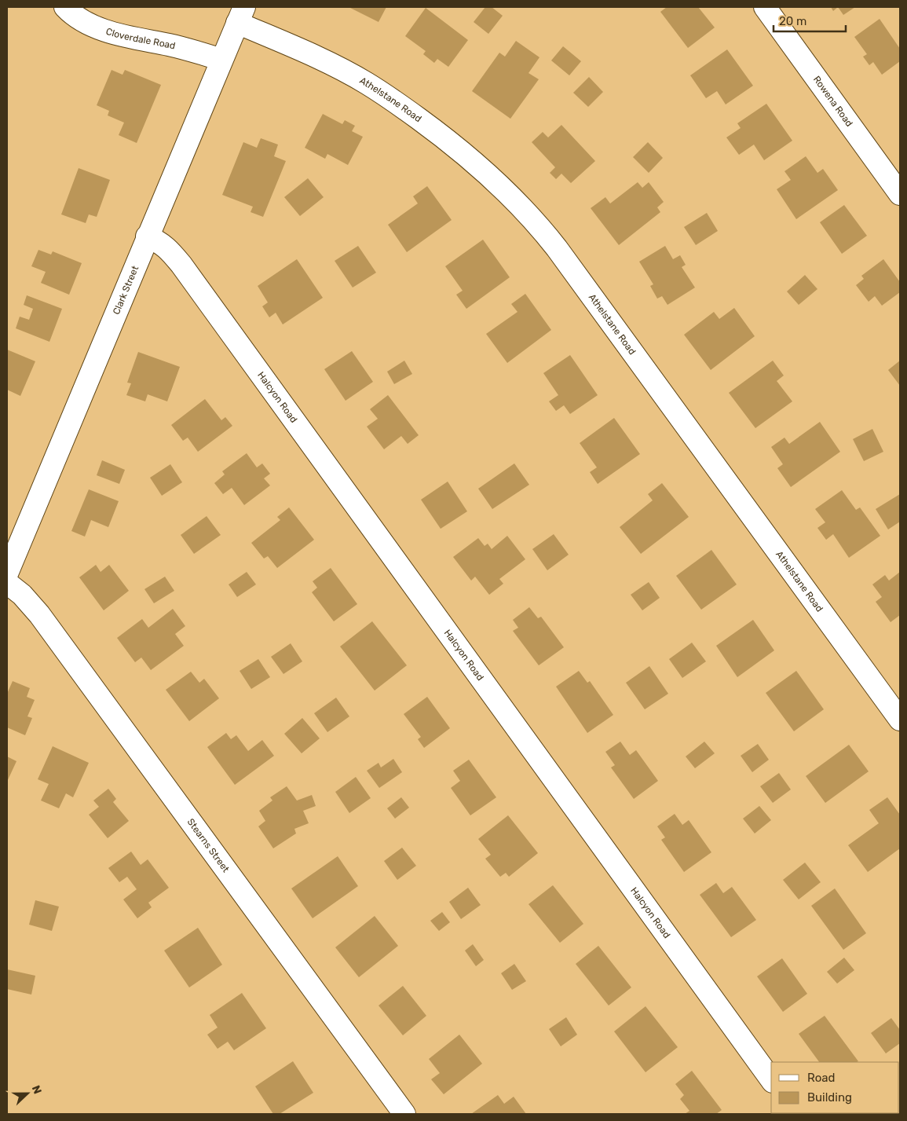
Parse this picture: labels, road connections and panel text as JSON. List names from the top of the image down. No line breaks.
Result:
{"streets":{"street":["Cloverdale Road","Athelstane Road","Rowena Road","Clark Street","Halcyon Road","Stearns Street"]},"crossings":[["Cloverdale Road","Clark Street"],["Athelstane Road","Clark Street"],["Clark Street","Halcyon Road"]],"legend":["Road","Building"],"scale_bar":"20 m","north":"right"}
